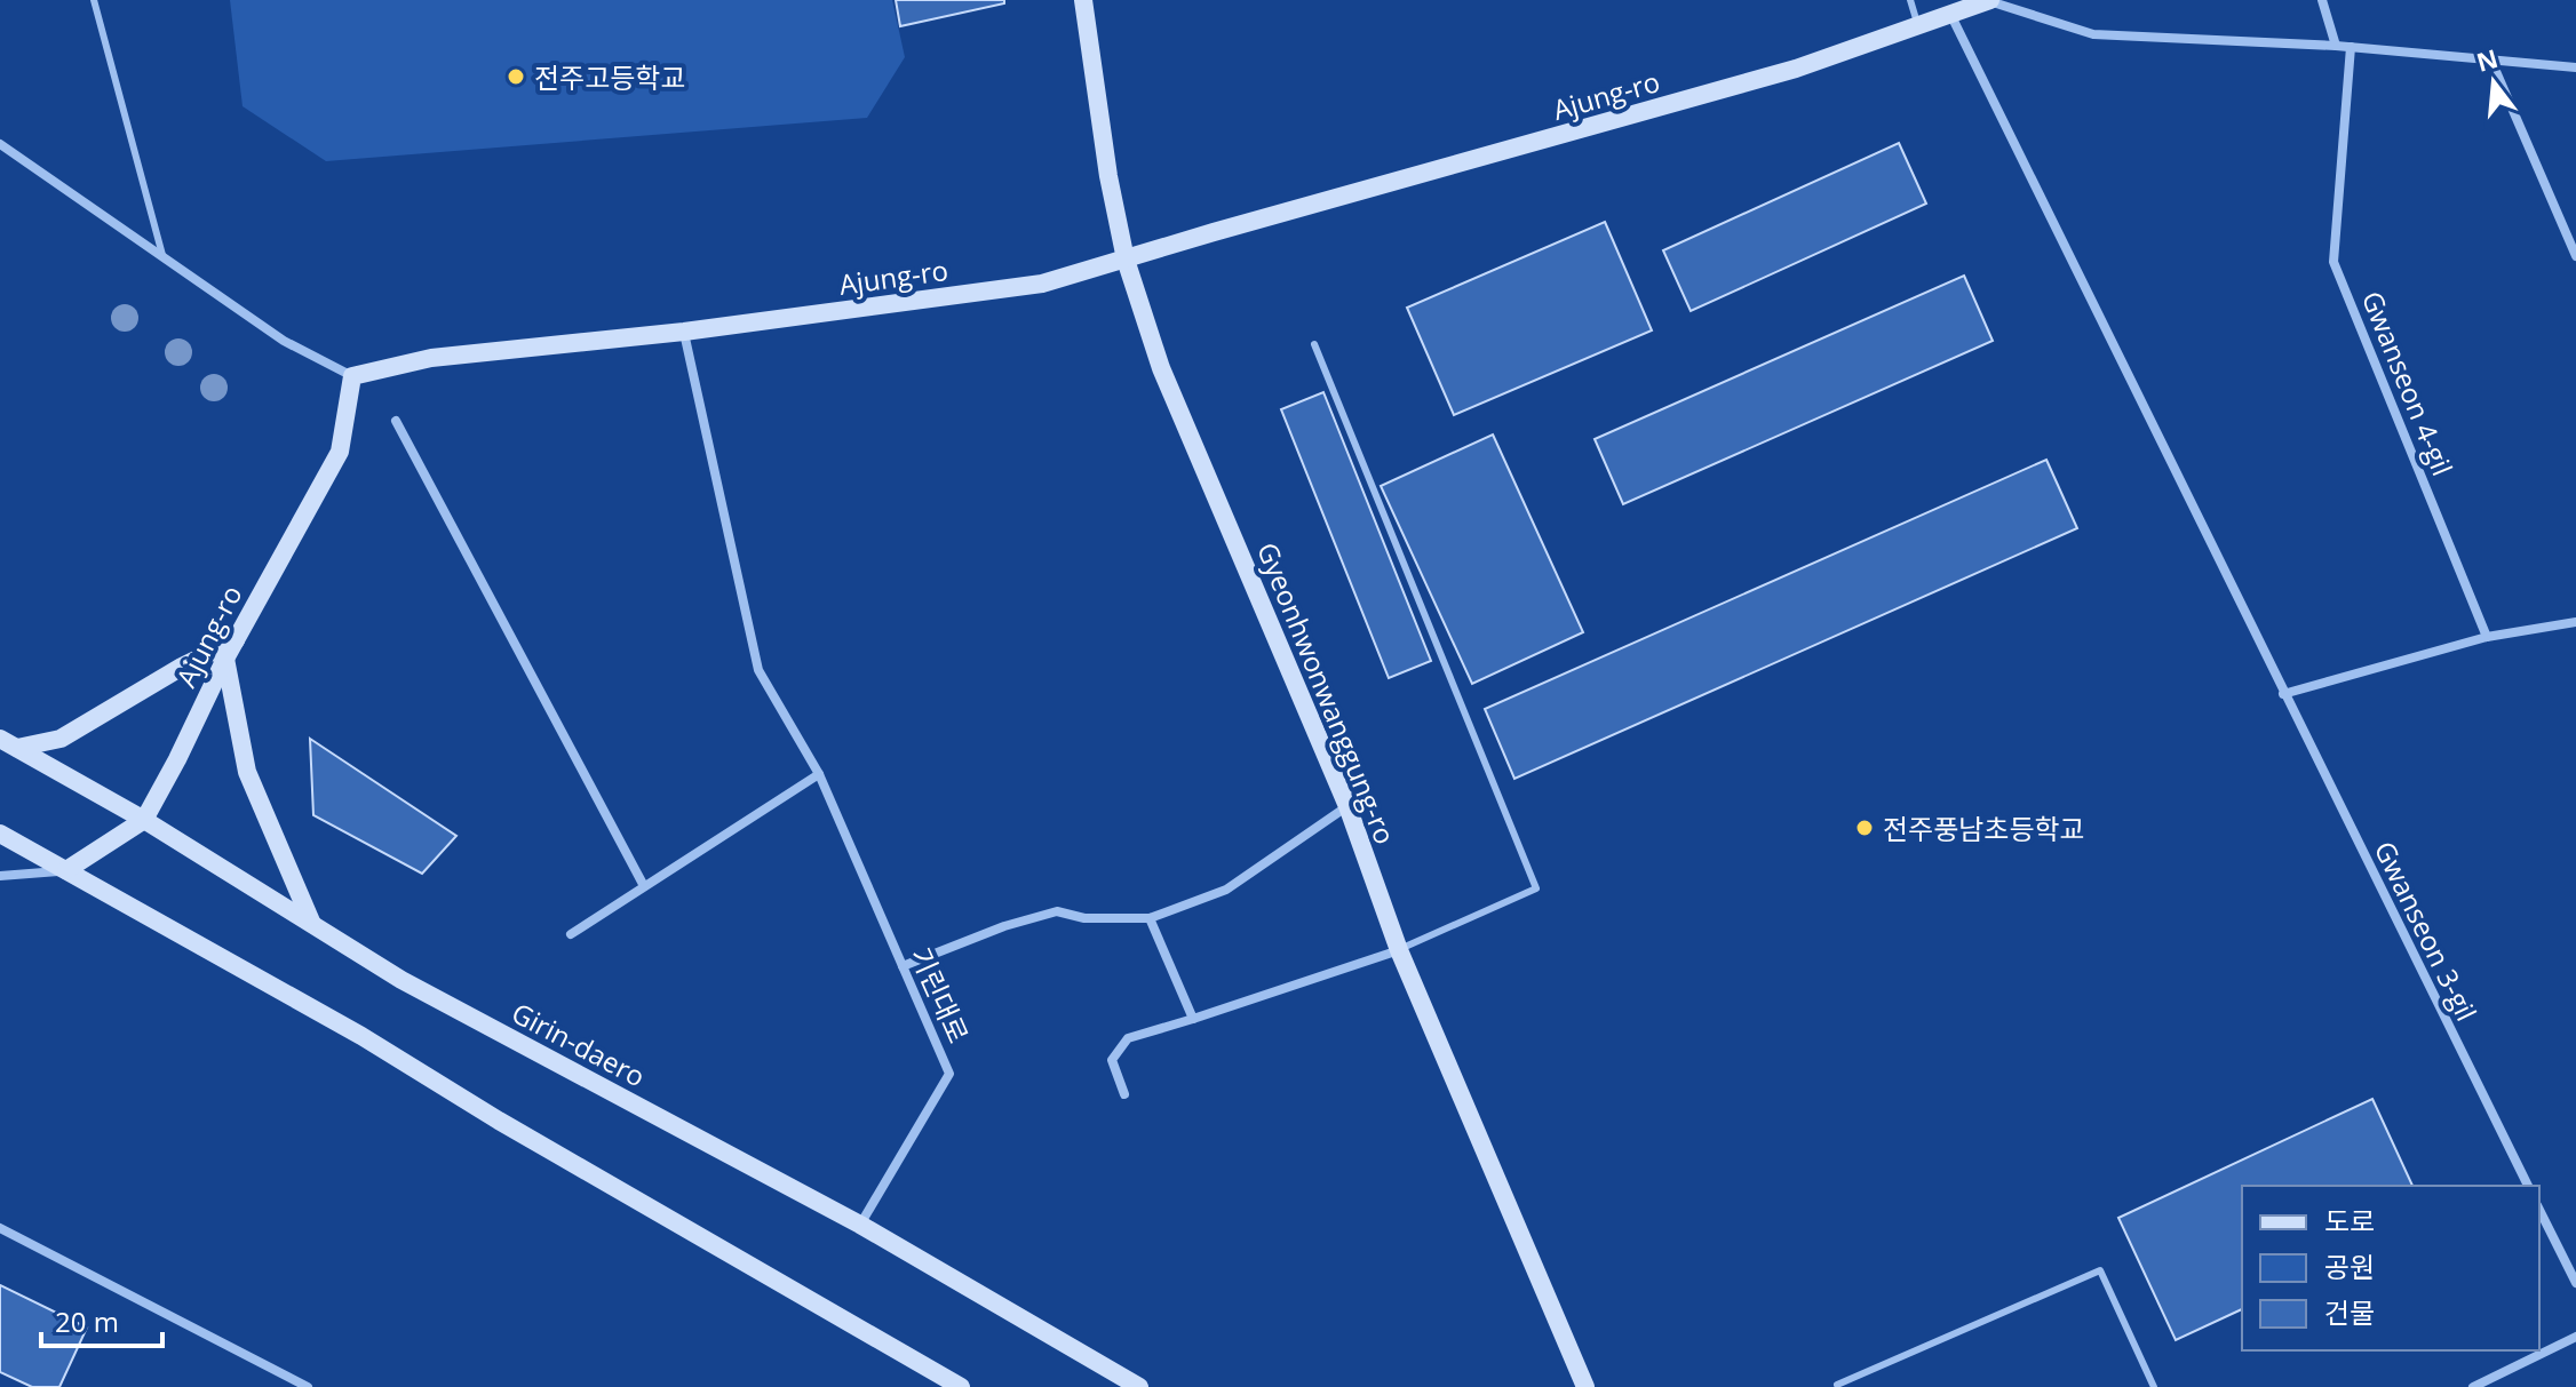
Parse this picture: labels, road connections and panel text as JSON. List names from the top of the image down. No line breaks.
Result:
{"streets":{"street":["Ajung-ro","Gwanseon 4-gil","Gyeonhwonwanggung-ro","Gwanseon 3-gil","기린대로","Girin-daero"]},"crossings":[["Ajung-ro","Gyeonhwonwanggung-ro"],["Ajung-ro","Gwanseon 3-gil"],["Ajung-ro","기린대로"],["Ajung-ro","Girin-daero"],["기린대로","Girin-daero"]],"places":["전주고등학교","전주풍남초등학교"],"legend":["도로","공원","건물"],"scale_bar":"20 m","north":"top"}
